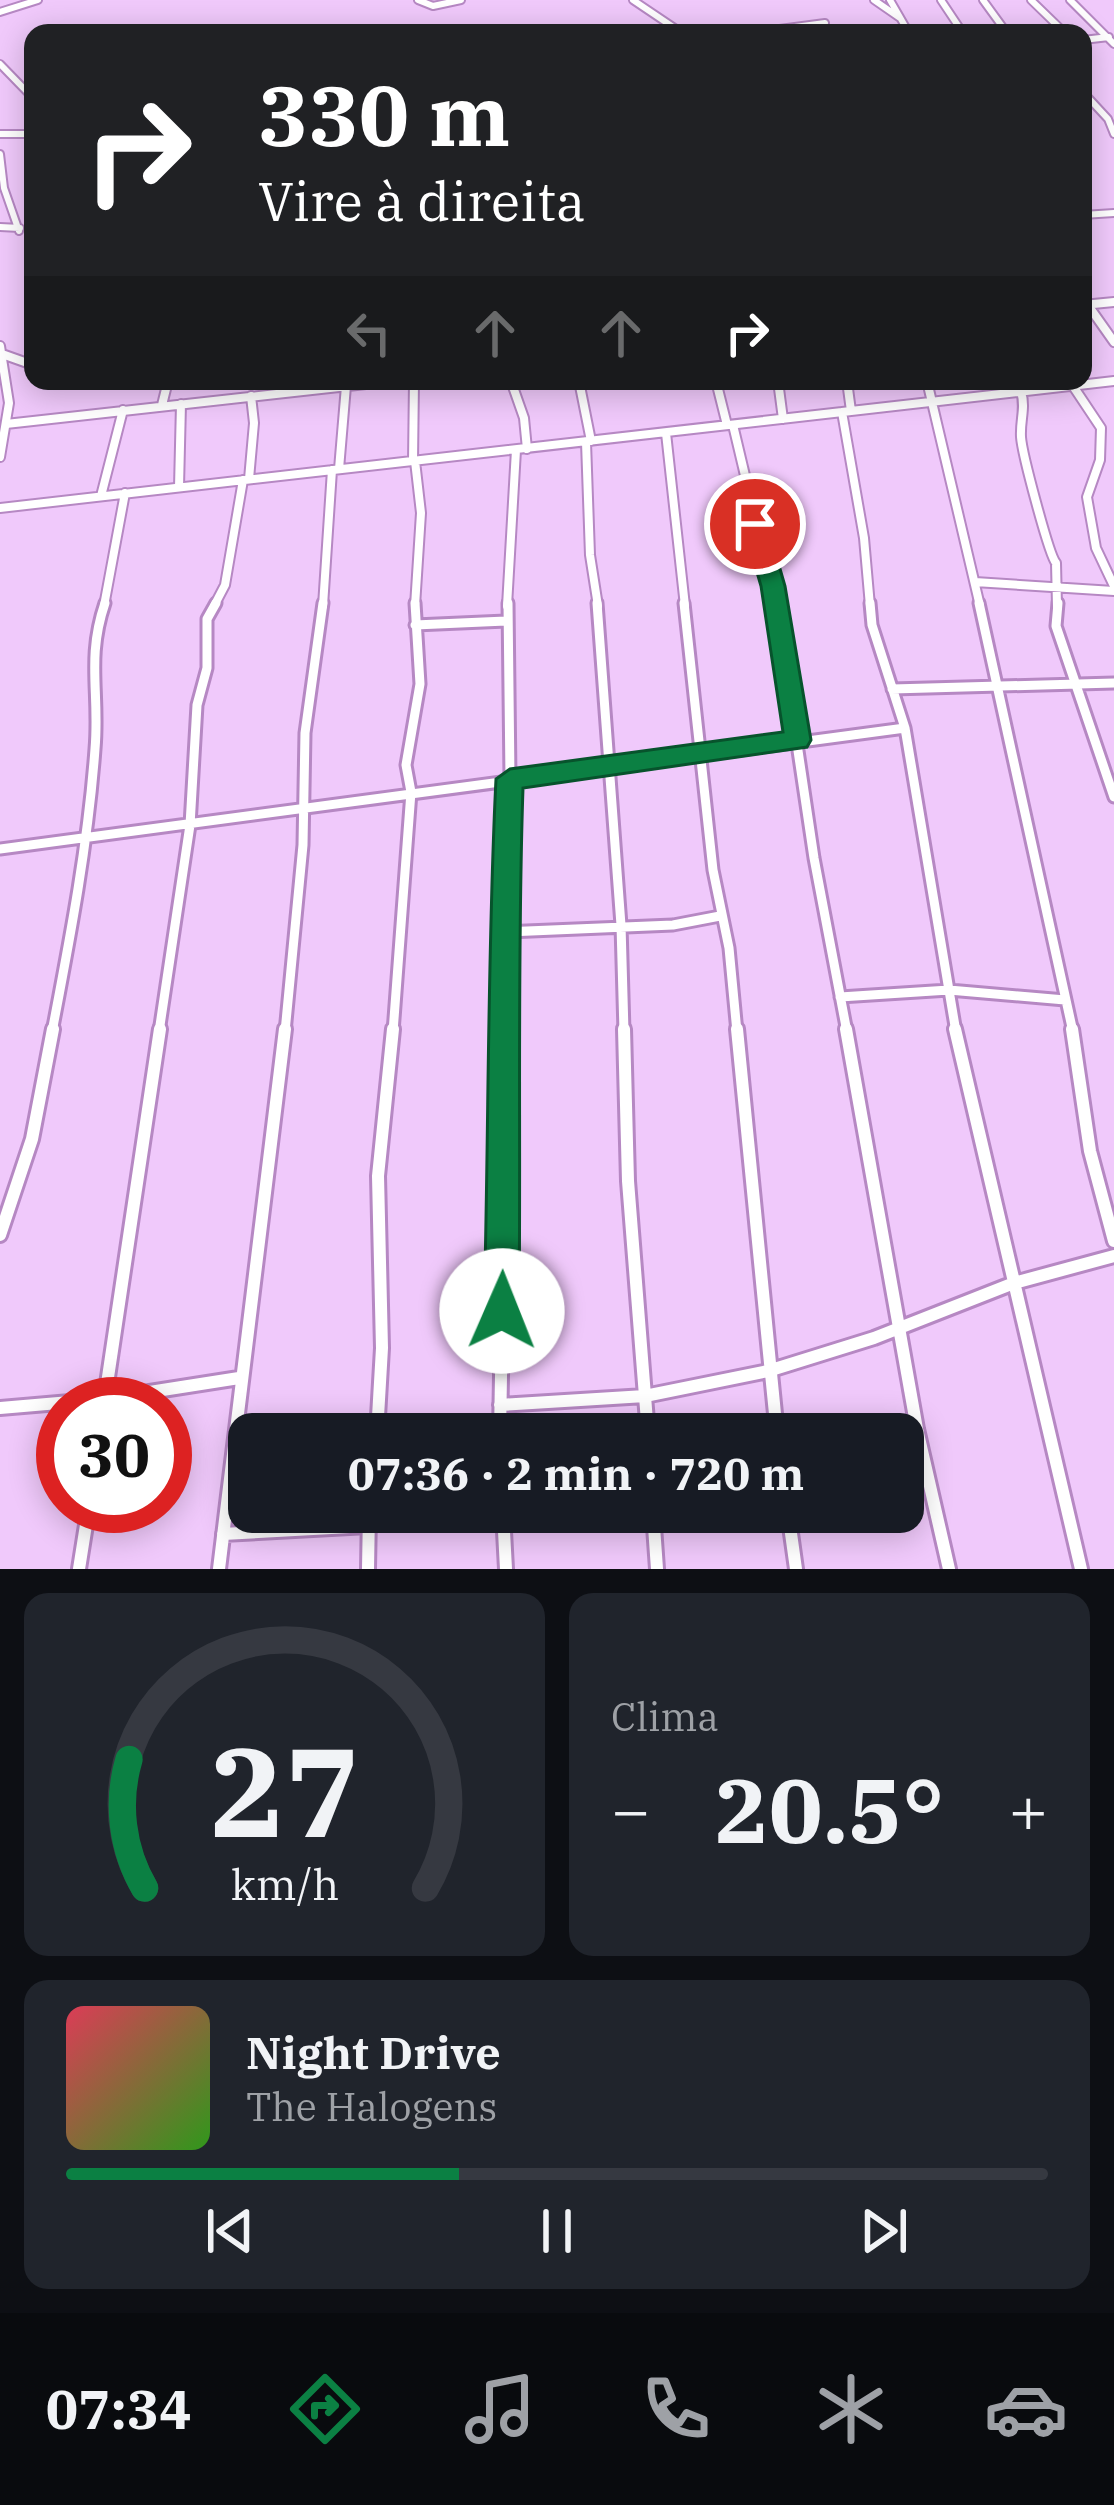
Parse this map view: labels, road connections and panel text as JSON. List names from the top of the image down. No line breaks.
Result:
{"page":{"turn":["330 m","Vire à direita"],"limit":"30","trip":"07:36 · 2 min · 720 m","tile":"Clima","heat":["−","20.5°","+"],"song":["Night Drive","The Halogens"],"tabs":"07:34","gauge":["27","km/h"]}}
